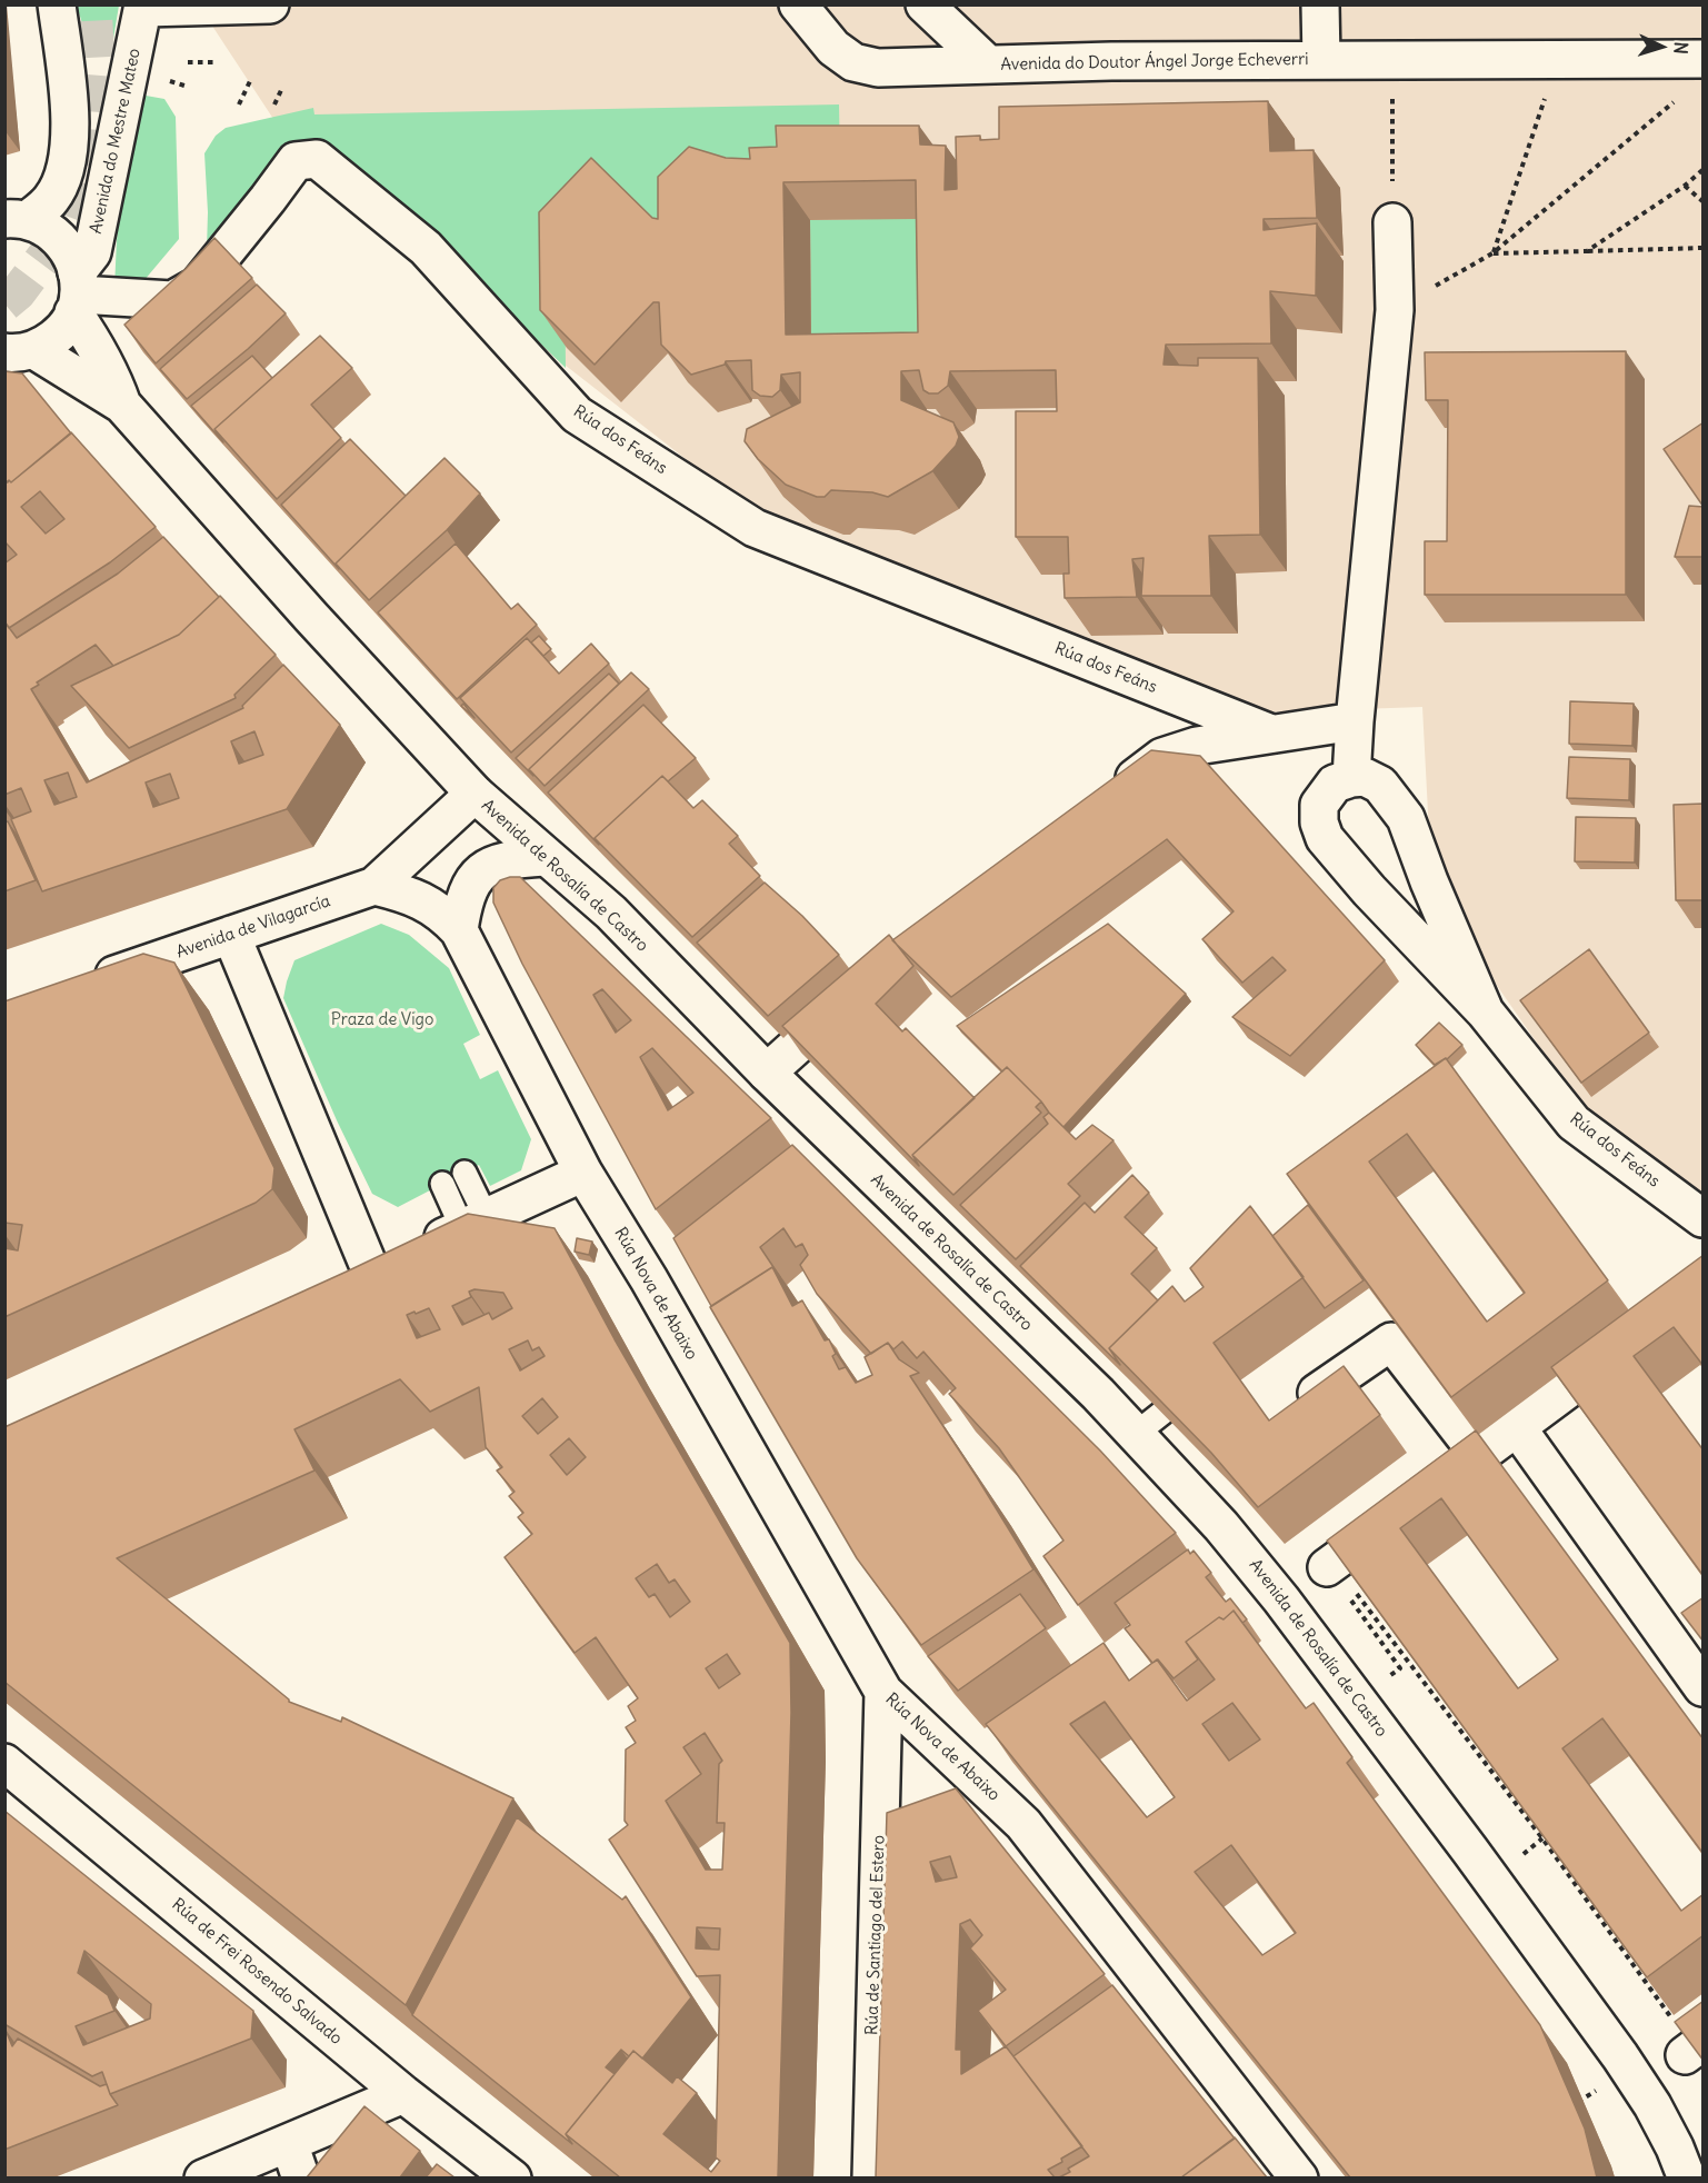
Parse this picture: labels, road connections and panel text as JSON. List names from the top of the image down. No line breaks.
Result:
{"streets":{"street":["Avenida do Doutor Ángel Jorge Echeverri","Avenida do Mestre Mateo","Rúa dos Feáns","Avenida de Rosalía de Castro","Avenida de Vilagarcía","Rúa Nova de Abaixo","Rúa de Santiago del Estero","Rúa de Frei Rosendo Salvado"]},"crossings":[["Avenida do Mestre Mateo","Rúa dos Feáns"],["Avenida do Mestre Mateo","Avenida de Rosalía de Castro"],["Rúa dos Feáns","Avenida de Rosalía de Castro"],["Avenida de Rosalía de Castro","Avenida de Vilagarcía"],["Rúa Nova de Abaixo","Rúa de Santiago del Estero"]],"parks":["Praza de Vigo"],"north":"right"}
